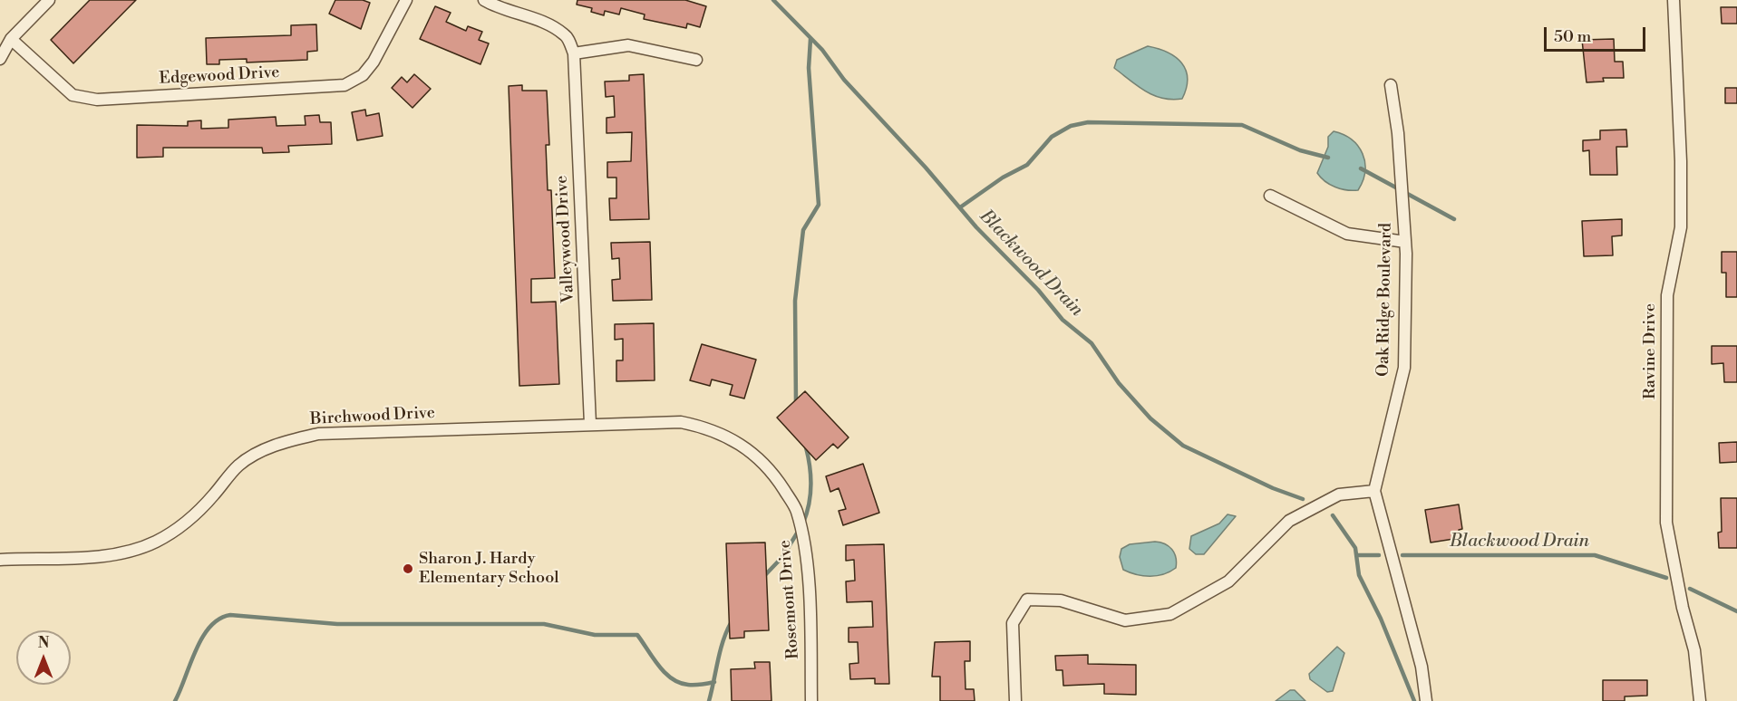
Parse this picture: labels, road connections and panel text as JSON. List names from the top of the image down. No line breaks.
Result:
{"streets":{"street":["Edgewood Drive","Valleywood Drive","Oak Ridge Boulevard","Ravine Drive","Birchwood Drive","Rosemont Drive"]},"crossings":[["Valleywood Drive","Birchwood Drive"],["Valleywood Drive","Rosemont Drive"],["Birchwood Drive","Rosemont Drive"]],"water":["Blackwood Drain"],"places":["Sharon J. Hardy Elementary School"],"scale_bar":"50 m","north":"top"}
